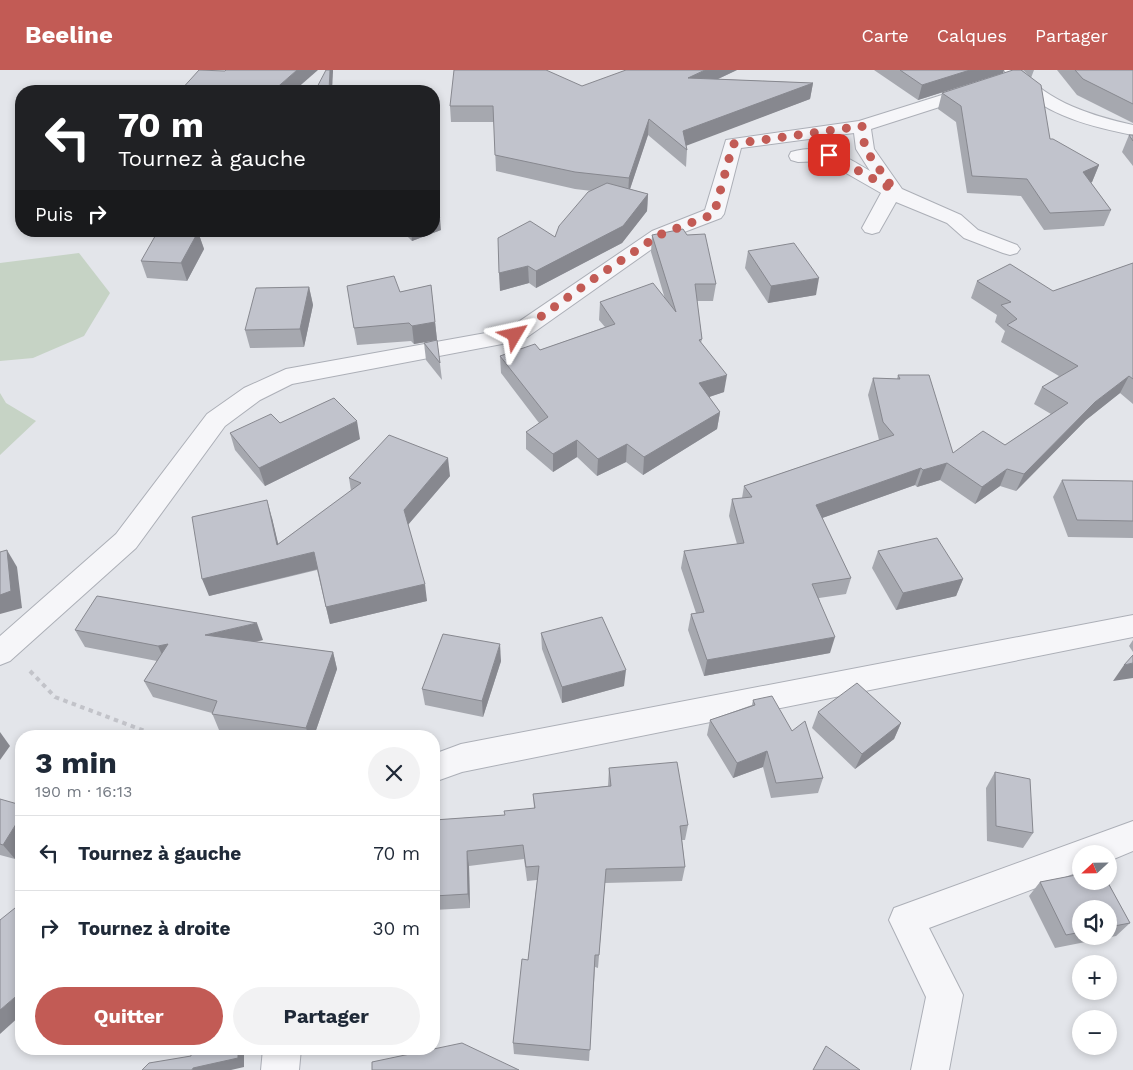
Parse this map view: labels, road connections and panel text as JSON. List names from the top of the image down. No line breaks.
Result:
{"north":"left","page":{"header":"Beeline","nav":["Carte","Calques","Partager"],"turn":["70 m","Tournez à gauche"],"then":"Puis","heading":["3 min","190 m · 16:13"],"list":[{"name":"Tournez à gauche","value":"70 m"},{"name":"Tournez à droite","value":"30 m"}],"map_buttons":["+","−"],"buttons":["Quitter","Partager"]}}
